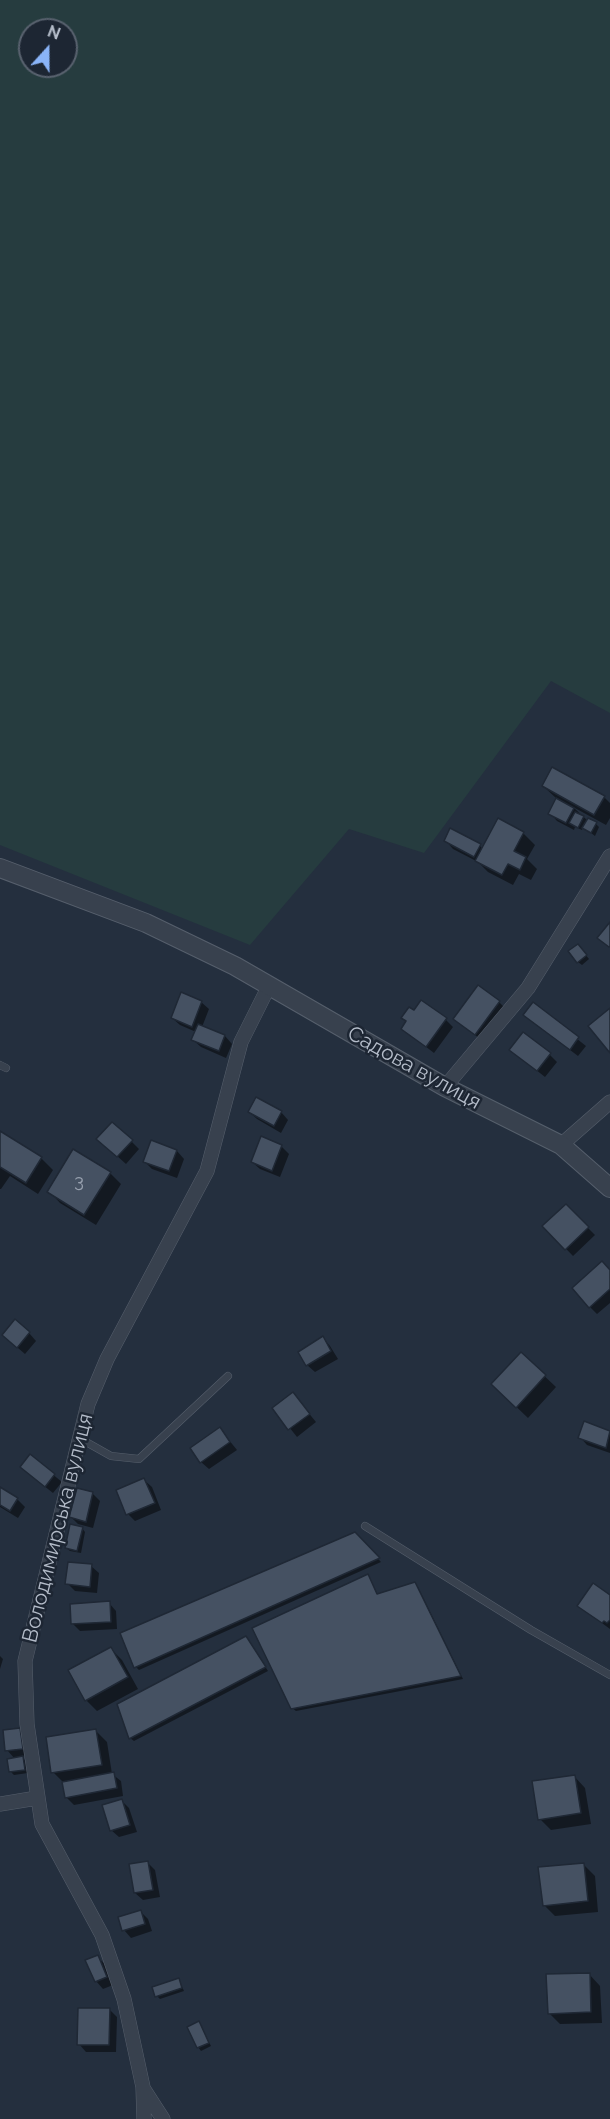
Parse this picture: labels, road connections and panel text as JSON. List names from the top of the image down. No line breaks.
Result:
{"streets":{"street":["Садова вулиця","Володимирська вулиця"]},"crossings":[["Садова вулиця","Володимирська вулиця"]],"house_numbers":["3"],"north":"top"}
